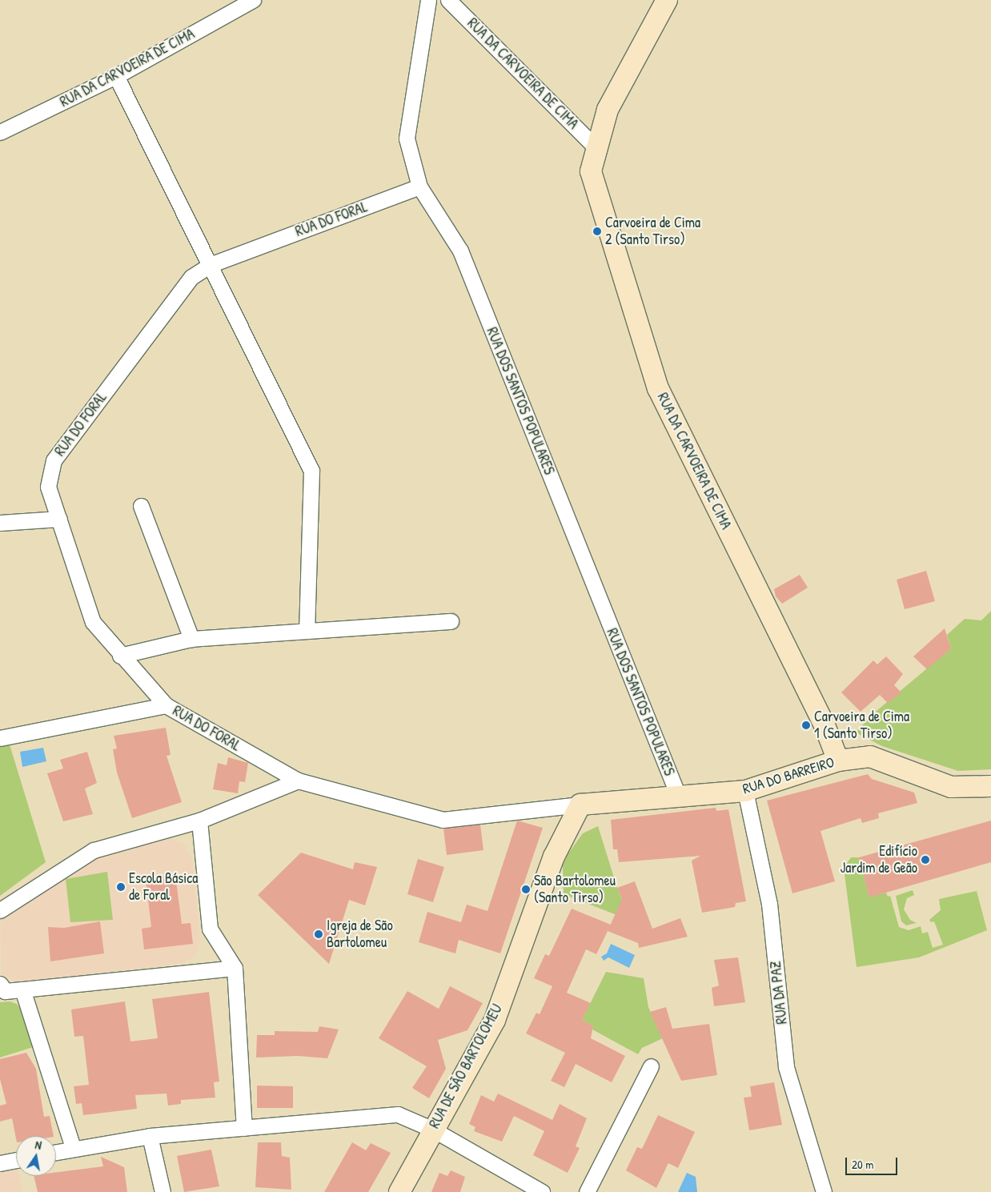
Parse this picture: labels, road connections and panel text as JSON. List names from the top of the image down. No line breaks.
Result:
{"streets":{"street":["RUA DA CARVOEIRA DE CIMA","RUA DO FORAL","RUA DOS SANTOS POPULARES","RUA DO BARREIRO","RUA DA PAZ","RUA DE SÃO BARTOLOMEU"]},"crossings":[["RUA DA CARVOEIRA DE CIMA","RUA DO BARREIRO"],["RUA DO FORAL","RUA DOS SANTOS POPULARES"],["RUA DO FORAL","RUA DO BARREIRO"],["RUA DO FORAL","RUA DE SÃO BARTOLOMEU"],["RUA DOS SANTOS POPULARES","RUA DO BARREIRO"],["RUA DO BARREIRO","RUA DA PAZ"],["RUA DO BARREIRO","RUA DE SÃO BARTOLOMEU"]],"places":["Carvoeira de Cima 2 (Santo Tirso)","Carvoeira de Cima 1 (Santo Tirso)","Edifício Jardim de Geão","Escola Básica de Foral","São Bartolomeu (Santo Tirso)","Igreja de São Bartolomeu"],"scale_bar":"20 m","north":"top"}
